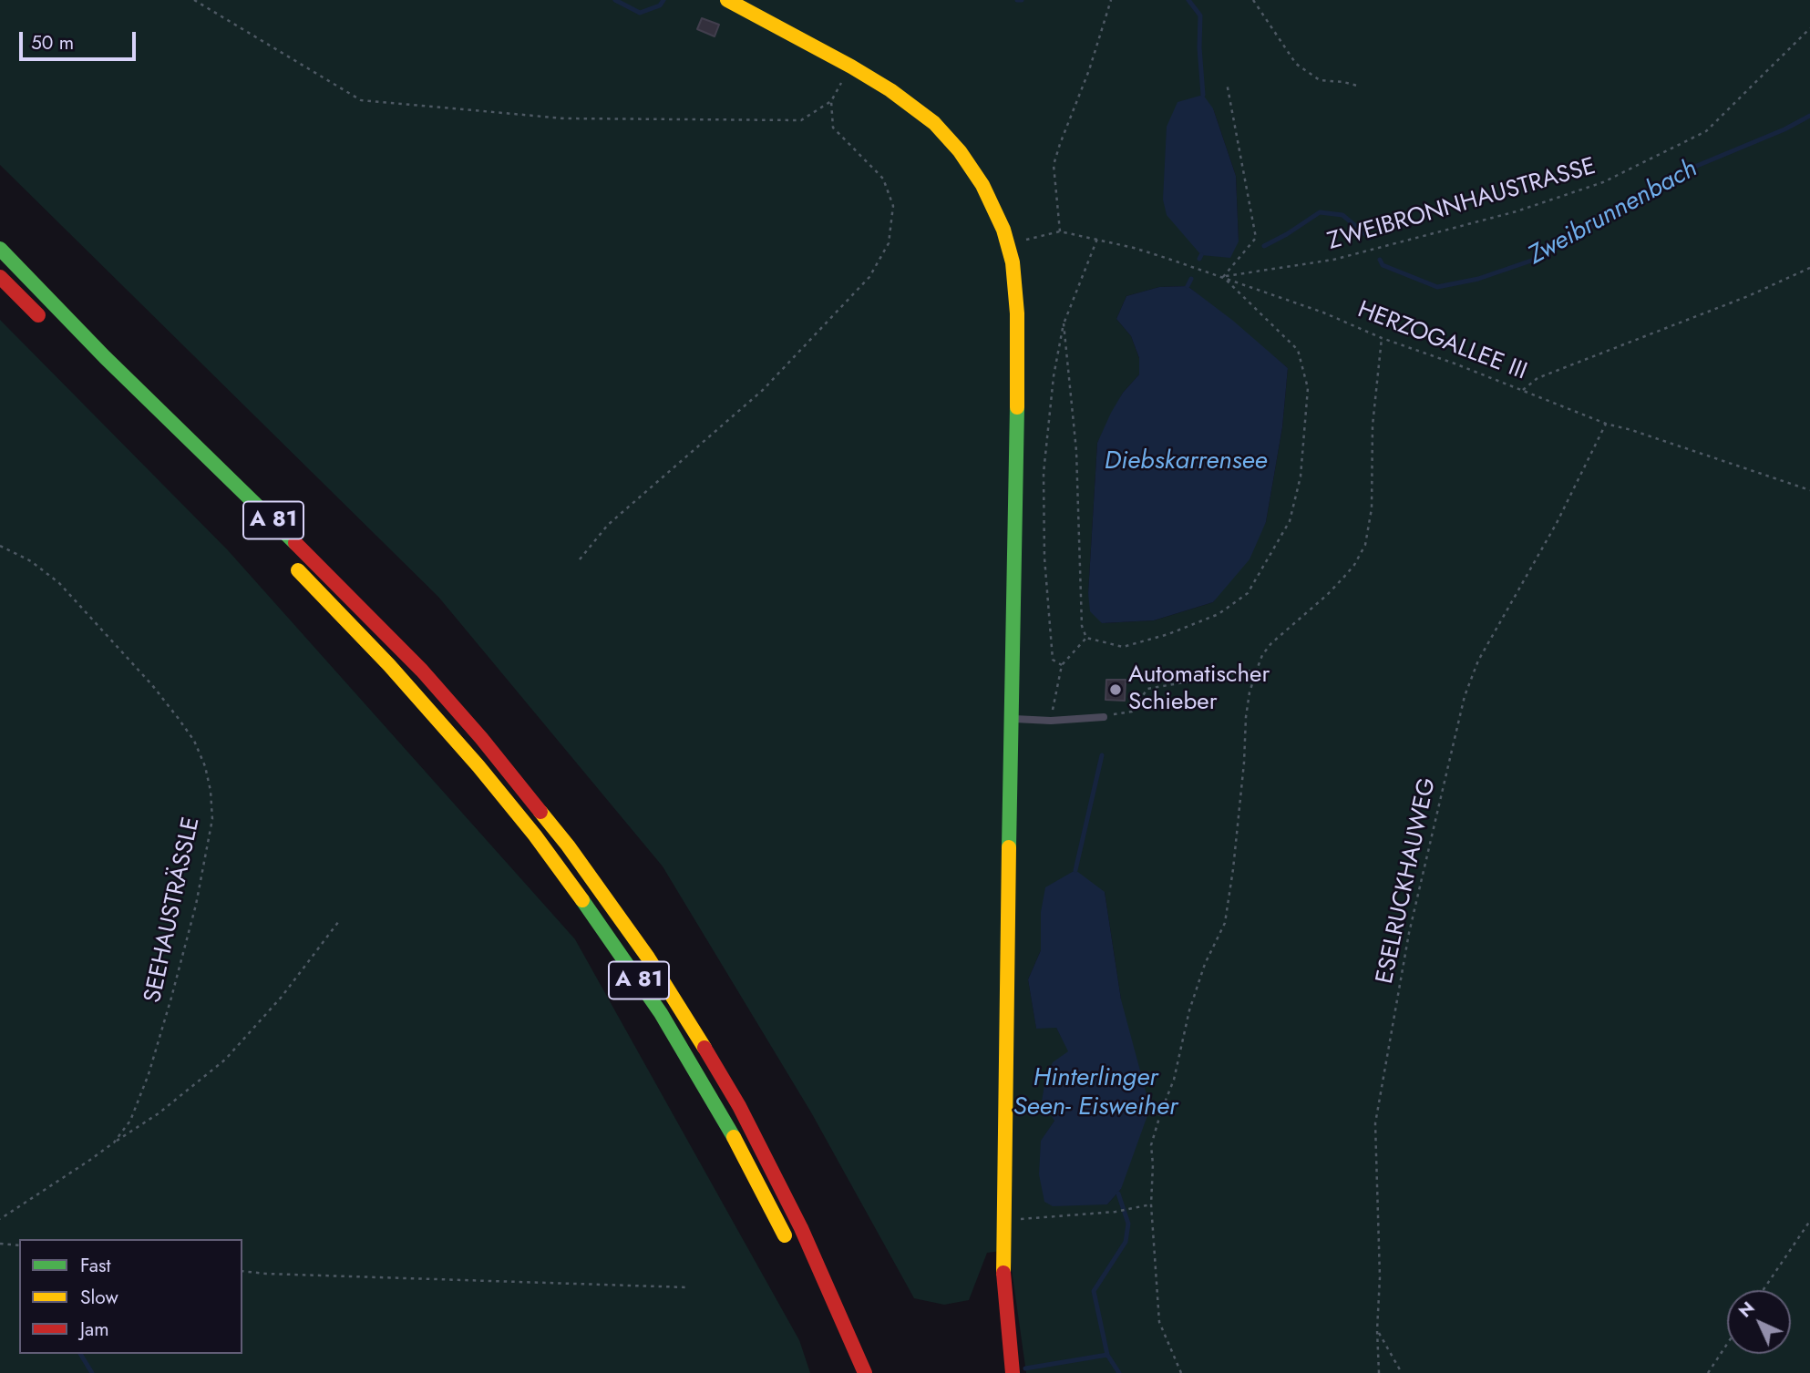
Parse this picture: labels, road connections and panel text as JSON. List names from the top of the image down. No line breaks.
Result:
{"streets":{"main road":["A 81"],"path":["ZWEIBRONNHAUSTRASSE","HERZOGALLEE III","ESELRUCKHAUWEG","SEEHAUSTRÄSSLE"]},"crossings":[["ZWEIBRONNHAUSTRASSE","HERZOGALLEE III"],["HERZOGALLEE III","ESELRUCKHAUWEG"]],"water":["Zweibrunnenbach","Diebskarrensee","Hinterlinger Seen- Eisweiher"],"places":["Automatischer Schieber"],"legend":["Fast","Slow","Jam"],"scale_bar":"50 m","north":"top left"}
